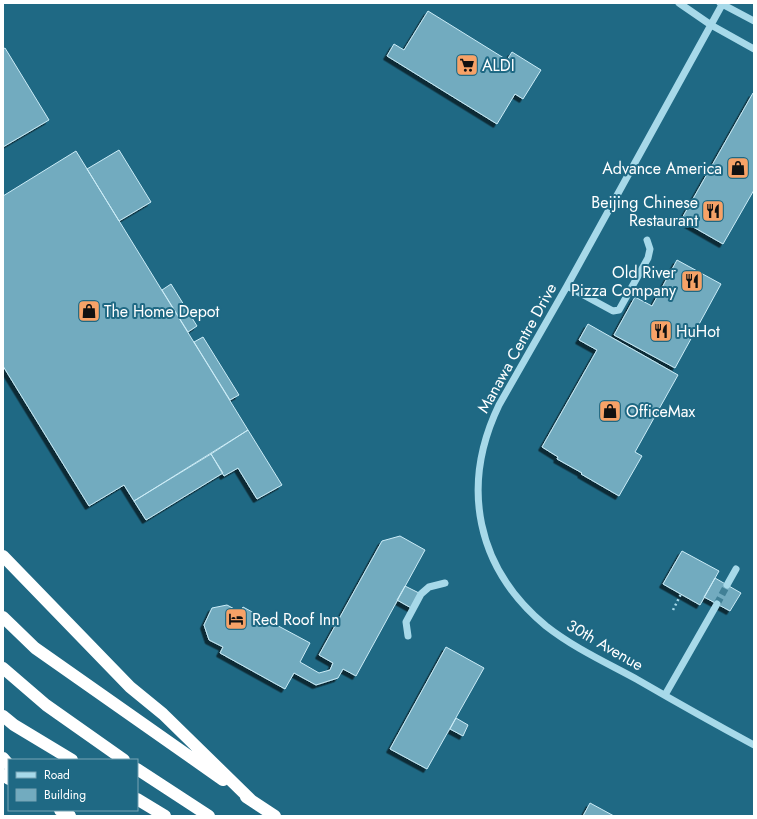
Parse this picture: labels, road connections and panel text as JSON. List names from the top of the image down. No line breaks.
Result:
{"streets":{"street":["Manawa Centre Drive","30th Avenue"]},"crossings":[["Manawa Centre Drive","30th Avenue"]],"places":{"supermarket":["ALDI"],"shop":["Advance America","The Home Depot","OfficeMax"],"restaurant":["Beijing Chinese Restaurant","Old River Pizza Company","HuHot"],"hotel":["Red Roof Inn"]},"legend":["Road","Building"]}
